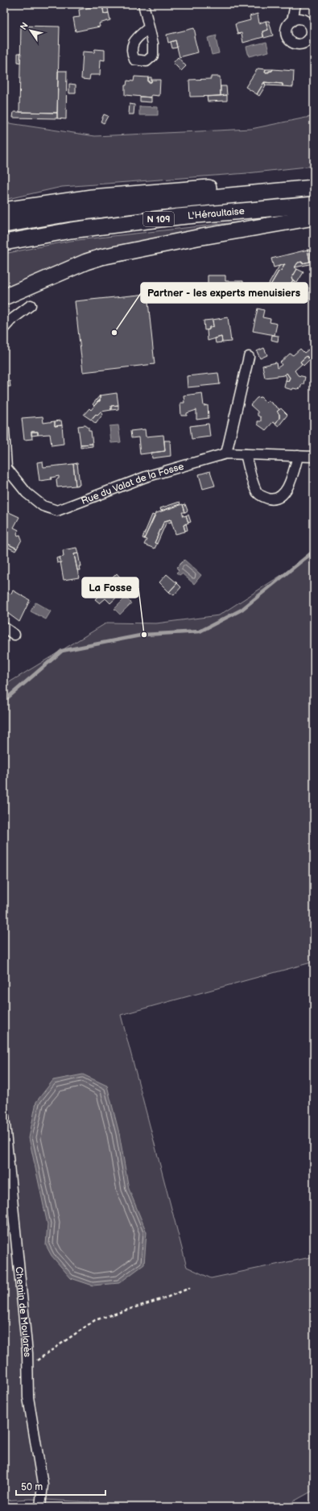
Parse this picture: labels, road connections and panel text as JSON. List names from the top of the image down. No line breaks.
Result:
{"streets":{"highway":["L'Héraultaise","N 109"],"street":["Rue du Valat de la Fosse","Chemin de Moularès"]},"places":["Partner - les experts menuisiers","La Fosse"],"scale_bar":"50 m","north":"top left"}
